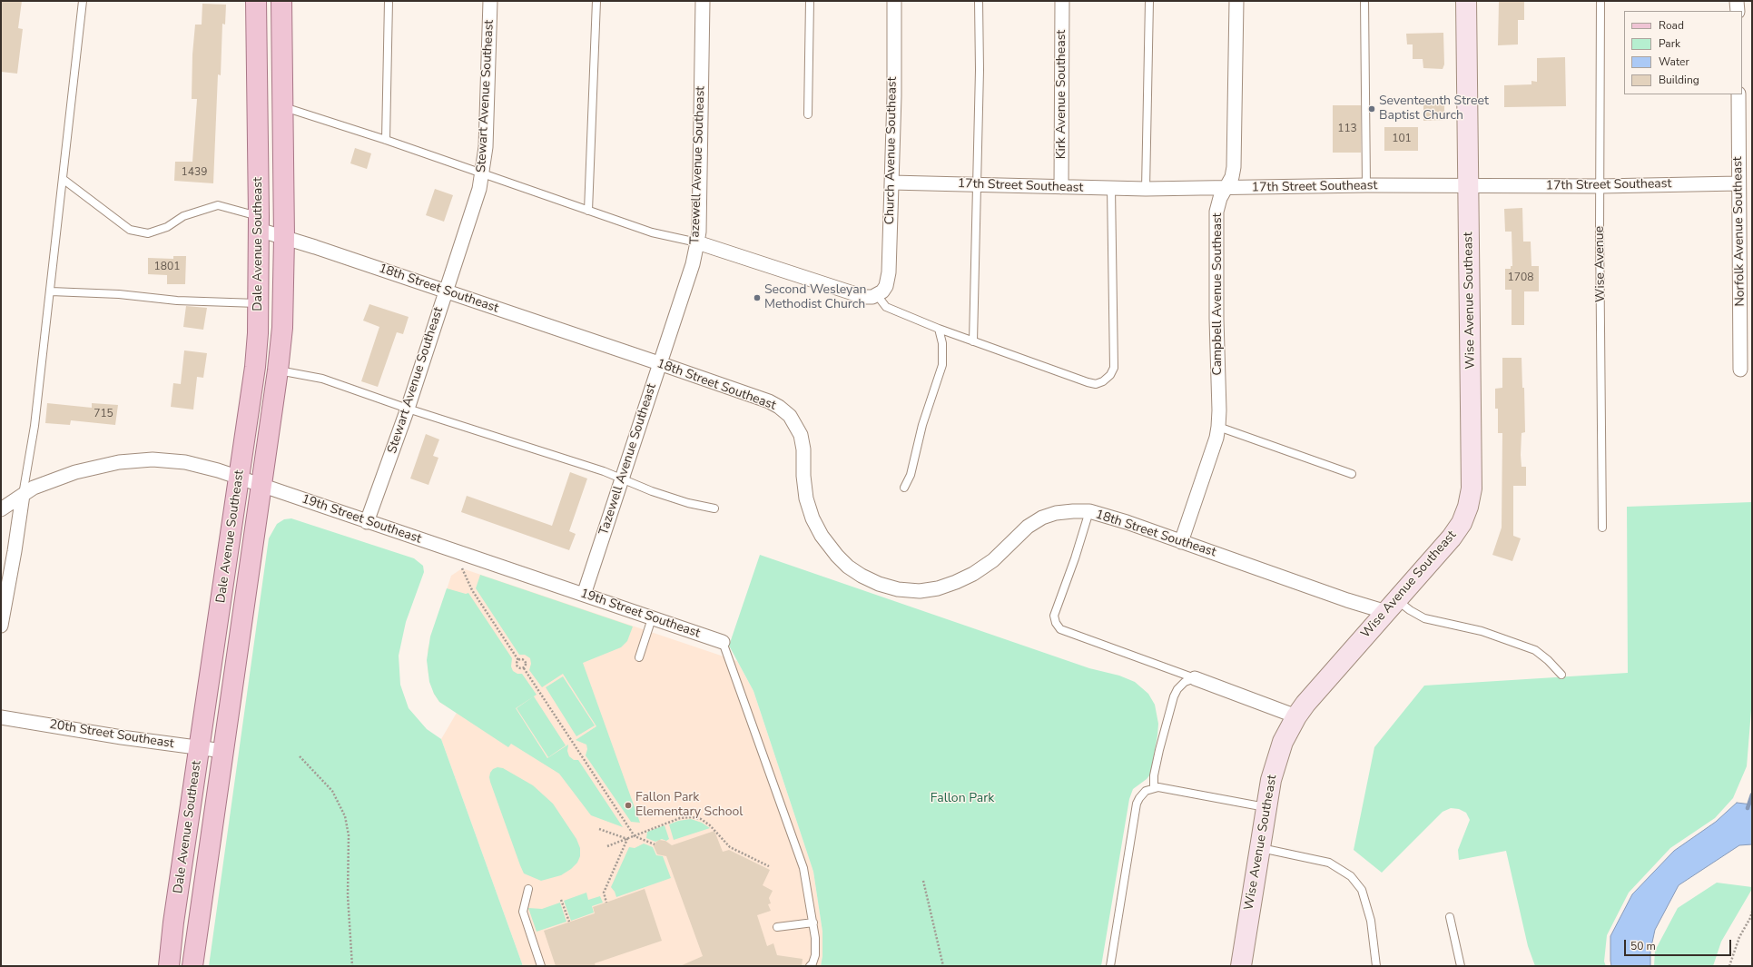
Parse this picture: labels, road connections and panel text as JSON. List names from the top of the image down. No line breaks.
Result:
{"streets":{"main road":["Dale Avenue Southeast"],"street":["Kirk Avenue Southeast","Stewart Avenue Southeast","Church Avenue Southeast","Tazewell Avenue Southeast","17th Street Southeast","Norfolk Avenue Southeast","18th Street Southeast","Campbell Avenue Southeast","Wise Avenue Southeast","19th Street Southeast","20th Street Southeast"],"lane":["Wise Avenue"]},"crossings":[["Kirk Avenue Southeast","17th Street Southeast"],["Stewart Avenue Southeast","18th Street Southeast"],["Stewart Avenue Southeast","19th Street Southeast"],["Church Avenue Southeast","17th Street Southeast"],["Tazewell Avenue Southeast","18th Street Southeast"],["Tazewell Avenue Southeast","19th Street Southeast"],["17th Street Southeast","Norfolk Avenue Southeast"],["17th Street Southeast","Wise Avenue"],["17th Street Southeast","Campbell Avenue Southeast"],["17th Street Southeast","Wise Avenue Southeast"],["Dale Avenue Southeast","18th Street Southeast"],["Dale Avenue Southeast","19th Street Southeast"],["Dale Avenue Southeast","20th Street Southeast"],["18th Street Southeast","Campbell Avenue Southeast"],["18th Street Southeast","Wise Avenue Southeast"]],"parks":["Fallon Park"],"places":["Seventeenth Street Baptist Church","Second Wesleyan Methodist Church","Fallon Park Elementary School"],"house_numbers":["113","101","1439","1801","1708","715"],"legend":["Road","Park","Water","Building"],"scale_bar":"50 m"}
